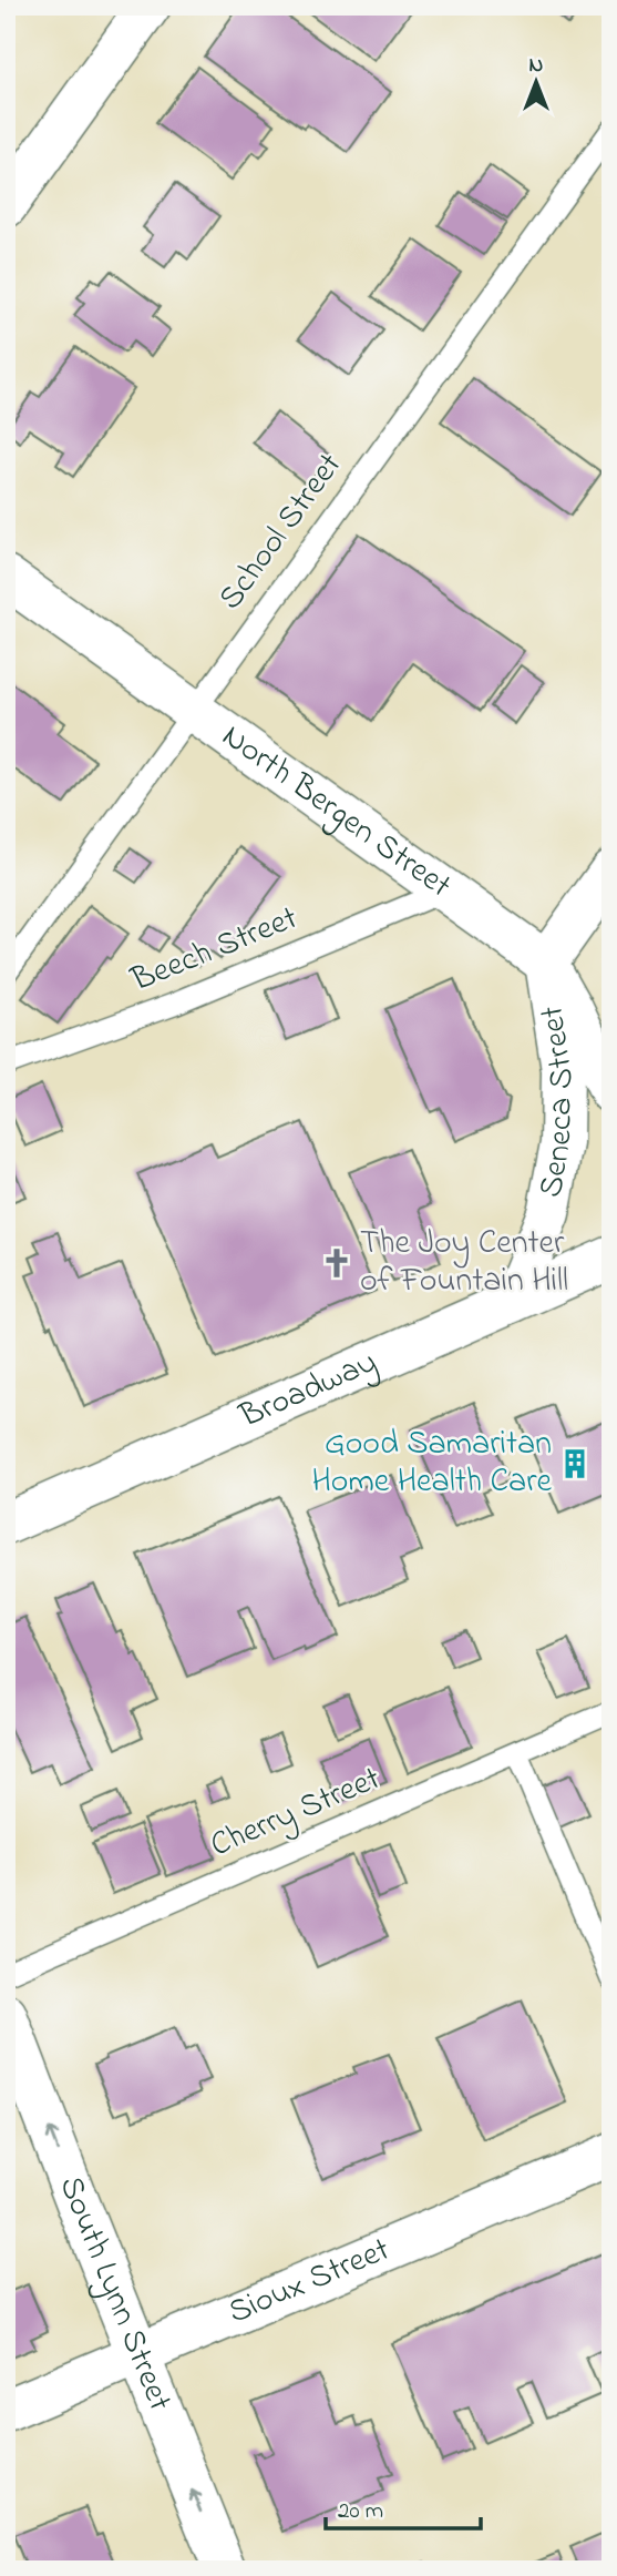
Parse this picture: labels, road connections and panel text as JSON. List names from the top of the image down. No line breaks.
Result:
{"streets":{"street":["North Bergen Street","Seneca Street","Broadway","Sioux Street","South Lynn Street"],"lane":["School Street","Beech Street","Cherry Street"]},"crossings":[["School Street","North Bergen Street"],["North Bergen Street","Beech Street"],["North Bergen Street","Seneca Street"],["Seneca Street","Broadway"],["Sioux Street","South Lynn Street"]],"one_way":["South Lynn Street"],"places":{"church":["The Joy Center of Fountain Hill"],"building":["Good Samaritan Home Health Care"]},"scale_bar":"20 m","north":"top"}
